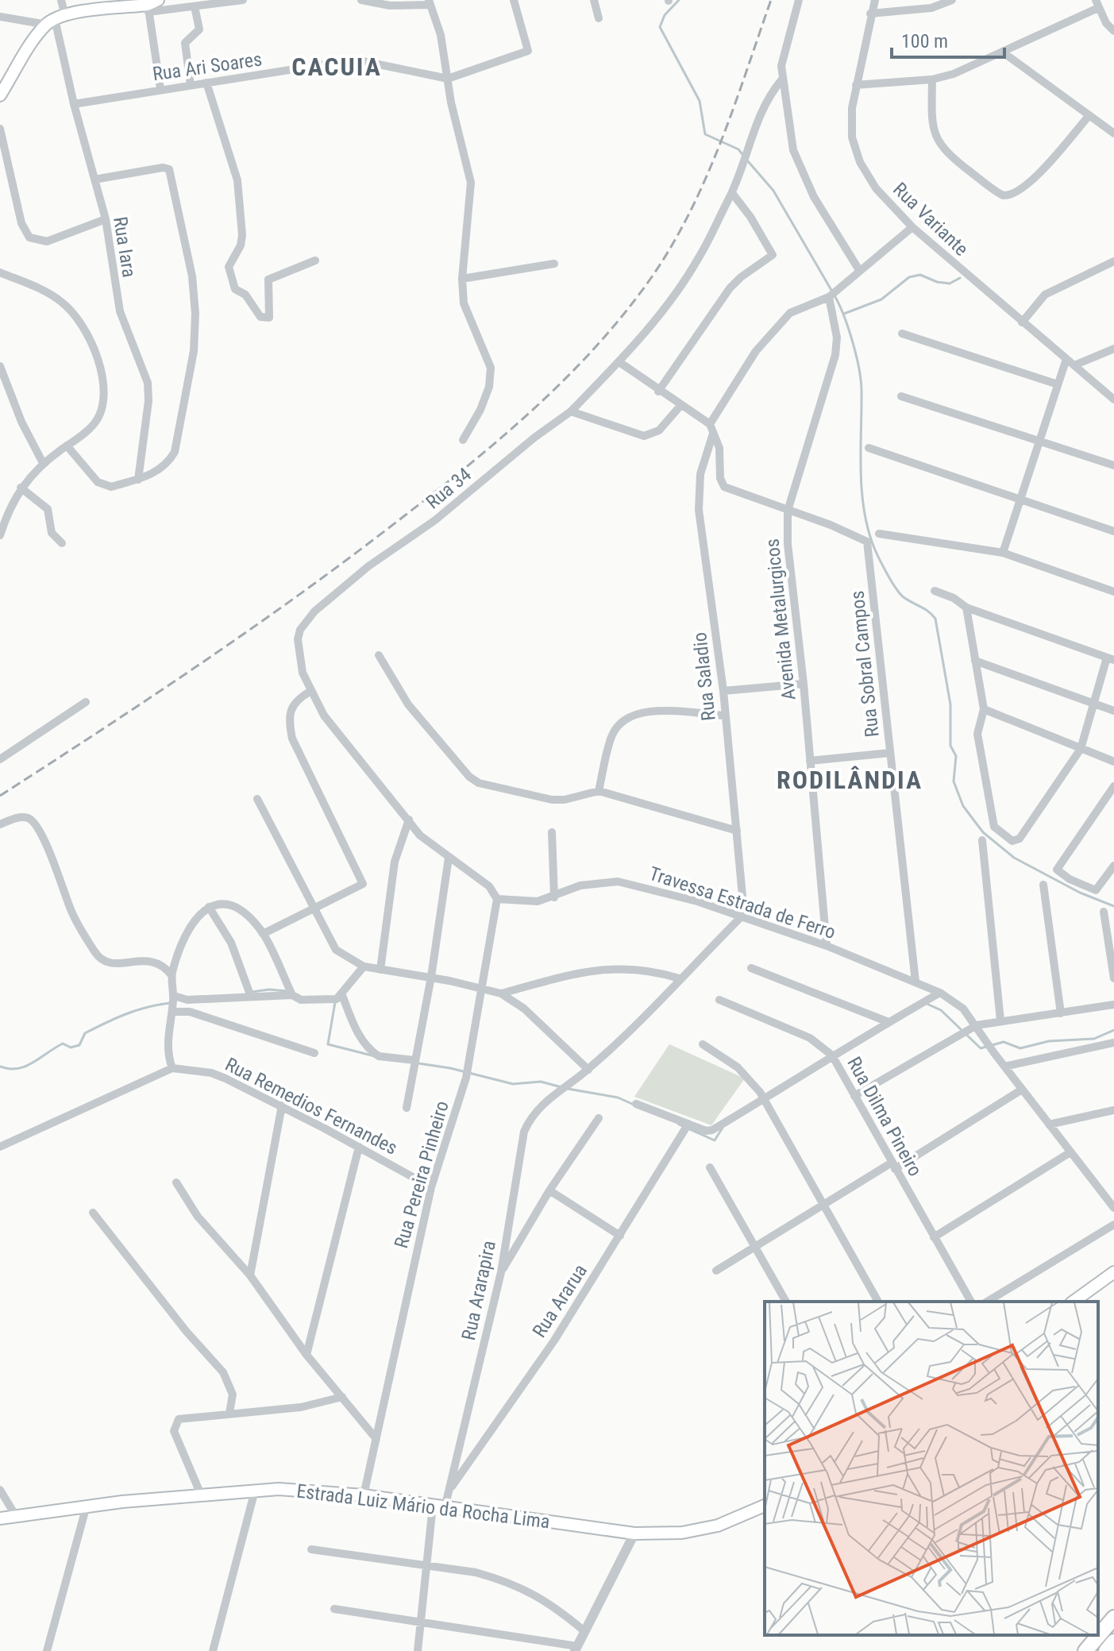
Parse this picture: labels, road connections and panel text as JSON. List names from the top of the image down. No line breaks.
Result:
{"streets":{"main road":["Estrada Luiz Mário da Rocha Lima"],"street":["Rua Ari Soares","Rua Variante","Rua Iara","Rua 34","Avenida Metalurgicos","Rua Sobral Campos","Rua Saladio","Travessa Estrada de Ferro","Rua Remedios Fernandes","Rua Dilma Pineiro","Rua Pereira Pinheiro","Rua Ararapira","Rua Ararua"]},"crossings":[["Rua Ari Soares","Rua Iara"],["Avenida Metalurgicos","Rua Sobral Campos"],["Avenida Metalurgicos","Travessa Estrada de Ferro"],["Rua Sobral Campos","Travessa Estrada de Ferro"],["Rua Saladio","Travessa Estrada de Ferro"],["Rua Saladio","Rua Ararapira"],["Travessa Estrada de Ferro","Rua Pereira Pinheiro"],["Travessa Estrada de Ferro","Rua Ararapira"],["Rua Remedios Fernandes","Rua Pereira Pinheiro"],["Rua Pereira Pinheiro","Estrada Luiz Mário da Rocha Lima"],["Rua Ararapira","Rua Ararua"],["Rua Ararapira","Estrada Luiz Mário da Rocha Lima"]],"districts":["CACUIA","RODILÂNDIA"],"scale_bar":"100 m"}
